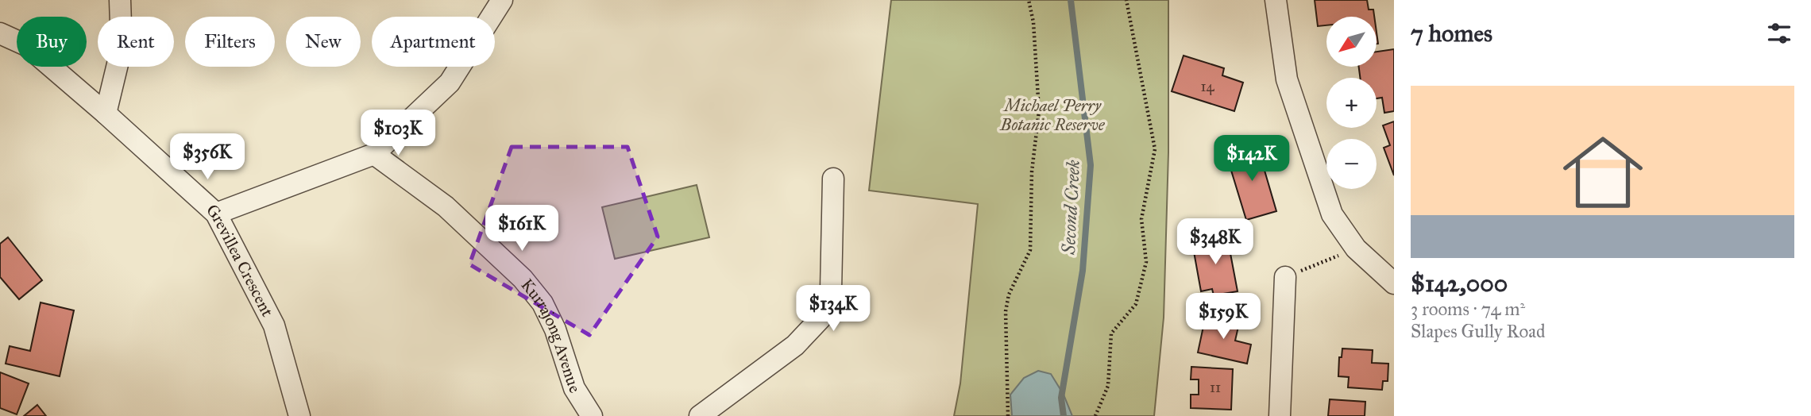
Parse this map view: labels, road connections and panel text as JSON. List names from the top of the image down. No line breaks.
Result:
{"streets":{"street":["Grevillea Crescent","Kurrajong Avenue"]},"water":["Second Creek"],"parks":["Michael Perry Botanic Reserve"],"house_numbers":["14","11"],"north":"bottom left","page":{"heading":"7 homes","map_buttons":["+","−"],"chip":["Buy","Rent","Filters","New","Apartment"],"list":[{"name":"$142,000","note":"3 rooms · 74 m² · Slapes Gully Road"}],"price":["$103K","$356K","$142K","$161K","$348K","$134K","$159K"]}}
